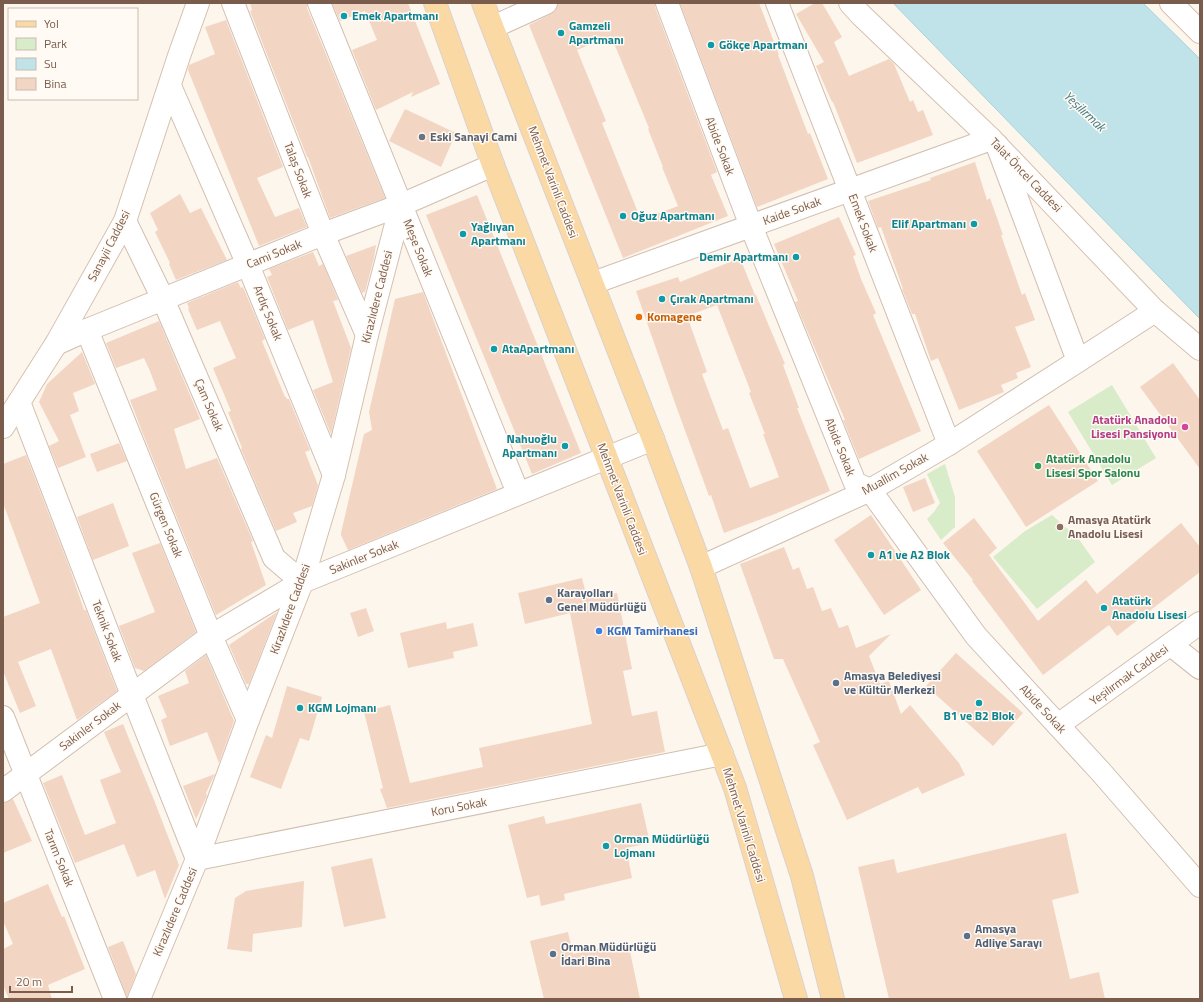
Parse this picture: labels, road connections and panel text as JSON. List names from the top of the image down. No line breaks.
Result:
{"streets":{"main road":["Mehmet Varinli Caddesi"],"street":["Abide Sokak","Talaş Sokak","Talat Öncel Caddesi","Kaide Sokak","Emek Sokak","Sanayii Caddesi","Meşe Sokak","Cami Sokak","Kirazlıdere Caddesi","Ardıç Sokak","Çam Sokak","Muallim Sokak","Gürgen Sokak","Sakinler Sokak","Teknik Sokak","Yeşilırmak Caddesi","Koru Sokak","Tarım Sokak"]},"crossings":[["Abide Sokak","Kaide Sokak"],["Abide Sokak","Muallim Sokak"],["Abide Sokak","Yeşilırmak Caddesi"],["Talaş Sokak","Cami Sokak"],["Talaş Sokak","Kirazlıdere Caddesi"],["Talat Öncel Caddesi","Kaide Sokak"],["Talat Öncel Caddesi","Muallim Sokak"],["Mehmet Varinli Caddesi","Kaide Sokak"],["Mehmet Varinli Caddesi","Cami Sokak"],["Mehmet Varinli Caddesi","Muallim Sokak"],["Mehmet Varinli Caddesi","Sakinler Sokak"],["Mehmet Varinli Caddesi","Koru Sokak"],["Kaide Sokak","Emek Sokak"],["Emek Sokak","Muallim Sokak"],["Sanayii Caddesi","Cami Sokak"],["Sanayii Caddesi","Ardıç Sokak"],["Sanayii Caddesi","Çam Sokak"],["Sanayii Caddesi","Teknik Sokak"],["Meşe Sokak","Cami Sokak"],["Meşe Sokak","Kirazlıdere Caddesi"],["Meşe Sokak","Sakinler Sokak"],["Cami Sokak","Kirazlıdere Caddesi"],["Cami Sokak","Ardıç Sokak"],["Cami Sokak","Çam Sokak"],["Cami Sokak","Gürgen Sokak"],["Kirazlıdere Caddesi","Ardıç Sokak"],["Kirazlıdere Caddesi","Çam Sokak"],["Kirazlıdere Caddesi","Gürgen Sokak"],["Kirazlıdere Caddesi","Sakinler Sokak"],["Kirazlıdere Caddesi","Teknik Sokak"],["Kirazlıdere Caddesi","Koru Sokak"],["Çam Sokak","Sakinler Sokak"],["Gürgen Sokak","Sakinler Sokak"],["Sakinler Sokak","Teknik Sokak"],["Sakinler Sokak","Tarım Sokak"],["Teknik Sokak","Koru Sokak"]],"water":["Yeşilırmak"],"places":["Emek Apartmanı","Gamzeli Apartmanı","Gökçe Apartmanı","Eski Sanayi Cami","Oğuz Apartmanı","Elif Apartmanı","Yağlıyan Apartmanı","Demir Apartmanı","Çırak Apartmanı","Komagene","AtaApartmanı","Atatürk Anadolu Lisesi Pansiyonu","Nahuoğlu Apartmanı","Atatürk Anadolu Lisesi Spor Salonu","Amasya Atatürk Anadolu Lisesi","A1 ve A2 Blok","Karayolları Genel Müdürlüğü","Atatürk Anadolu Lisesi","KGM Tamirhanesi","Amasya Belediyesi ve Kültür Merkezi","B1 ve B2 Blok","KGM Lojmanı","Orman Müdürlüğü Lojmanı","Amasya Adliye Sarayı","Orman Müdürlüğü İdari Bina"],"legend":["Yol","Park","Su","Bina"],"scale_bar":"20 m"}
